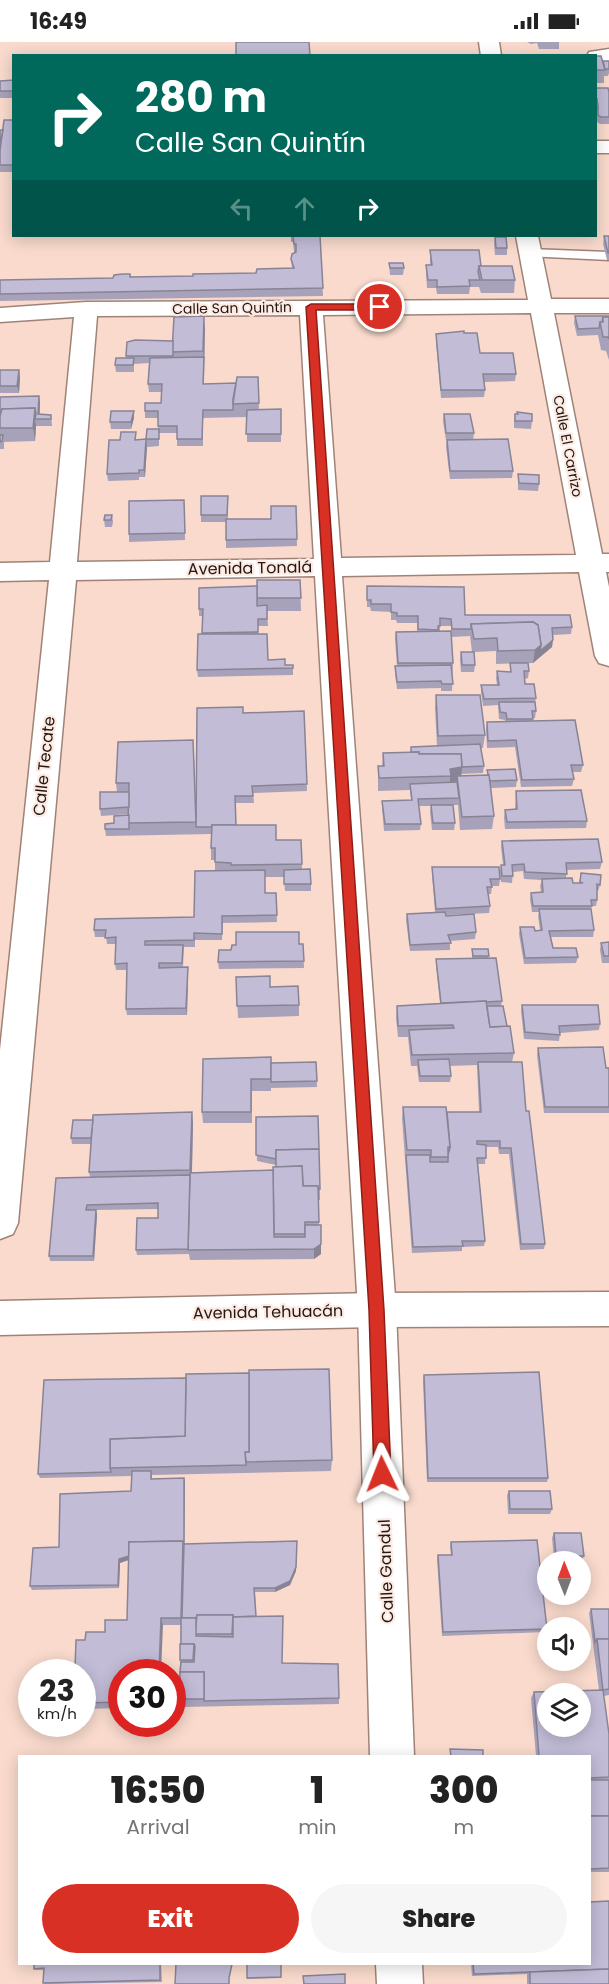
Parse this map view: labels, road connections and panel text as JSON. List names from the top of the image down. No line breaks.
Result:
{"streets":{"street":["Calle San Quintín","Calle El Carrizo","Avenida Tonalá","Calle Tecate","Avenida Tehuacán","Calle Gandul"]},"crossings":[["Calle San Quintín","Calle El Carrizo"],["Calle San Quintín","Calle Tecate"],["Calle San Quintín","Calle Gandul"],["Calle El Carrizo","Avenida Tonalá"],["Avenida Tonalá","Calle Tecate"],["Avenida Tonalá","Calle Gandul"],["Avenida Tehuacán","Calle Gandul"]],"north":"top","page":{"status":"16:49","turn":["280 m","Calle San Quintín"],"speed":"23 km/h","limit":"30","eta":["16:50","Arrival","1","min","300","m"],"buttons":["Exit","Share"]}}
